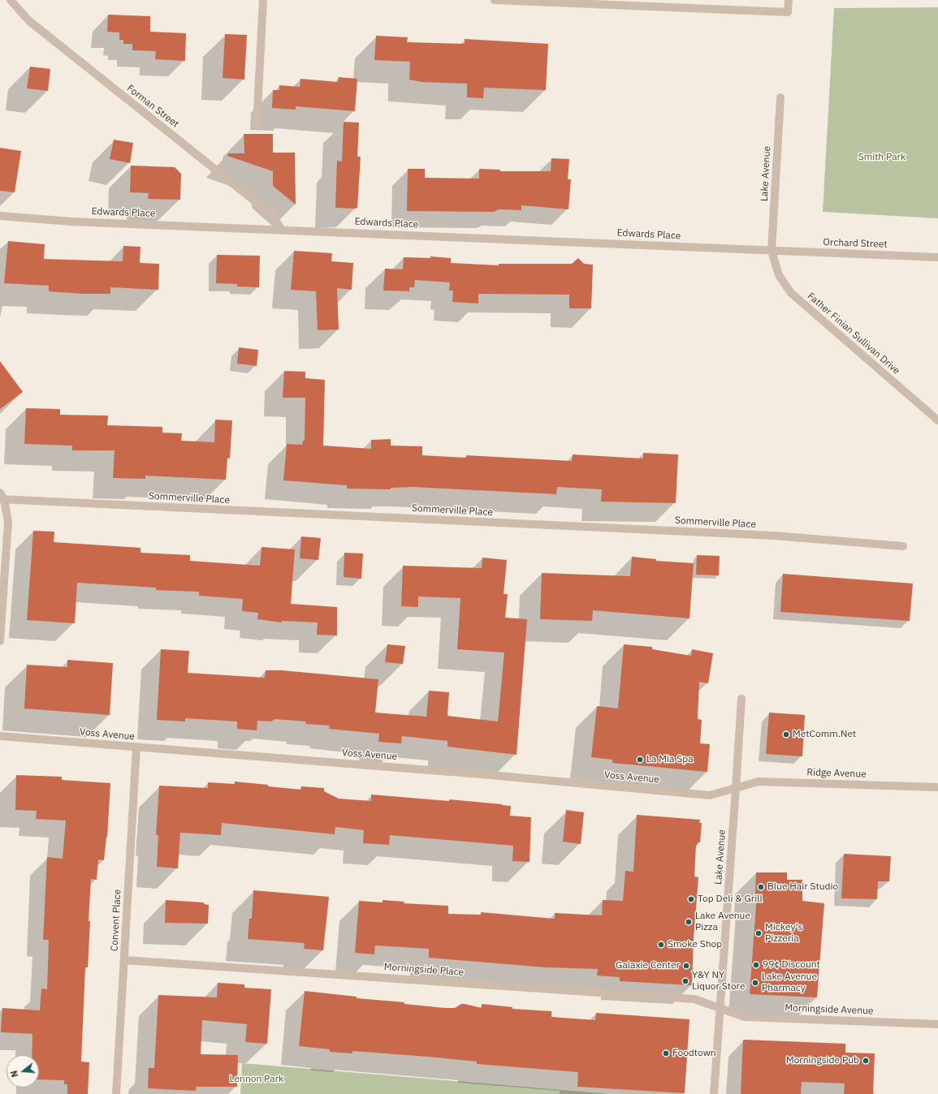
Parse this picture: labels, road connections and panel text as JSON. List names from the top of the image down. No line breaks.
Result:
{"streets":{"street":["Forman Street","Lake Avenue","Edwards Place","Orchard Street","Father Finian Sullivan Drive","Sommerville Place","Voss Avenue","Ridge Avenue","Convent Place","Morningside Place","Morningside Avenue"]},"crossings":[["Forman Street","Edwards Place"],["Lake Avenue","Edwards Place"],["Lake Avenue","Orchard Street"],["Lake Avenue","Father Finian Sullivan Drive"],["Lake Avenue","Voss Avenue"],["Lake Avenue","Ridge Avenue"],["Lake Avenue","Morningside Place"],["Lake Avenue","Morningside Avenue"],["Edwards Place","Orchard Street"],["Edwards Place","Father Finian Sullivan Drive"],["Orchard Street","Father Finian Sullivan Drive"],["Voss Avenue","Ridge Avenue"],["Voss Avenue","Convent Place"],["Convent Place","Morningside Place"],["Morningside Place","Morningside Avenue"]],"parks":["Smith Park","Lennon Park"],"places":["MetComm.Net","La Mia Spa","Blue Hair Studio","Top Deli & Grill","Lake Avenue Pizza","Mickey's Pizzeria","Smoke Shop","99¢ Discount","Galaxie Center","Y&Y NY Liquor Store","Lake Avenue Pharmacy","Foodtown","Morningside Pub"],"north":"left"}
